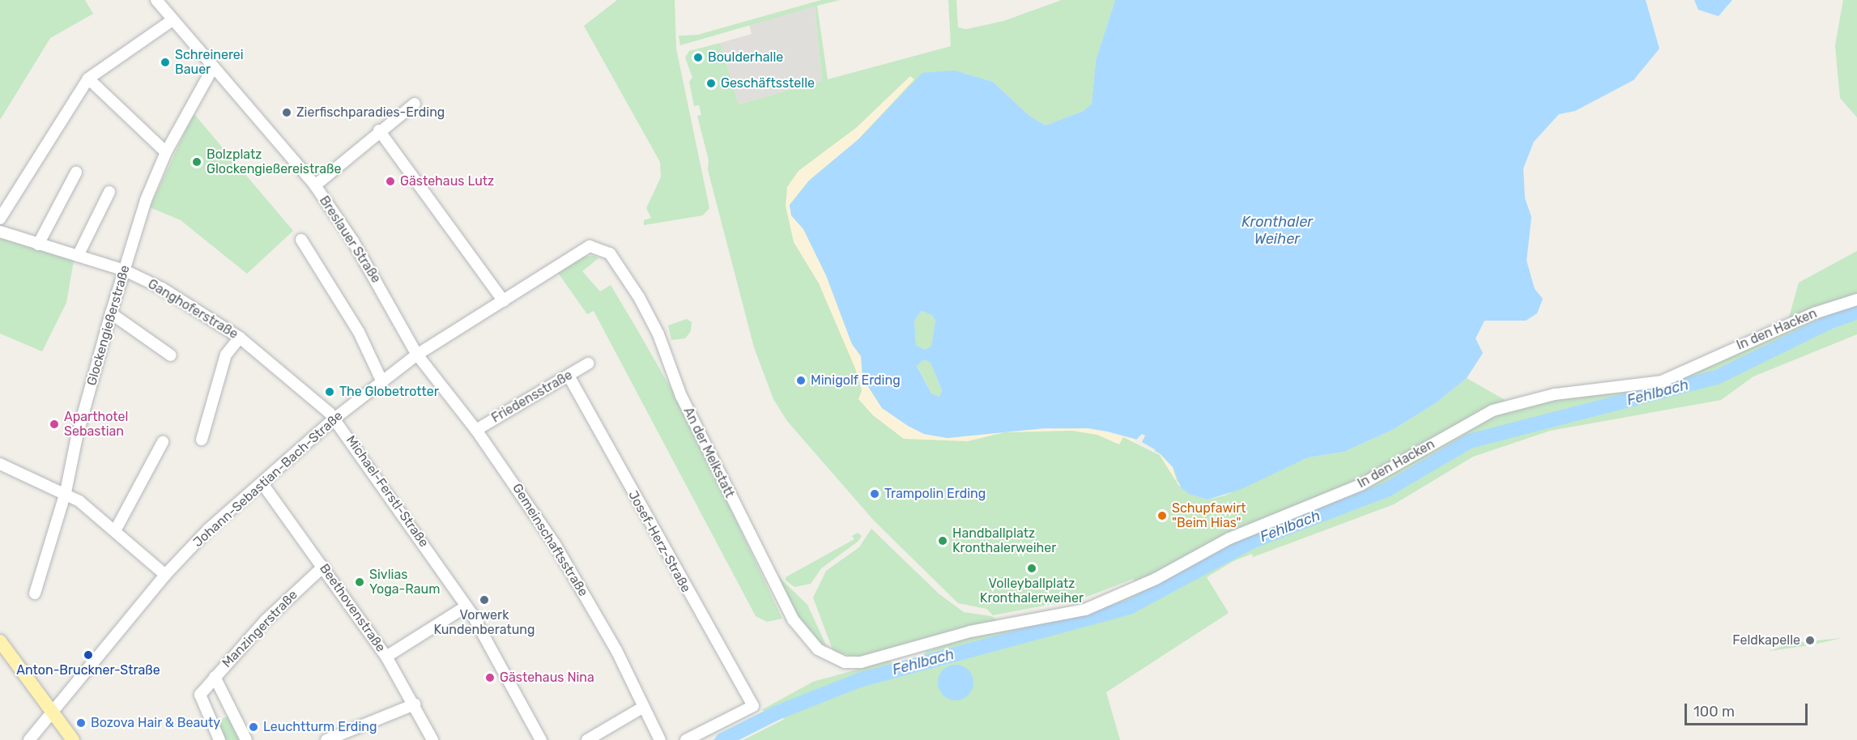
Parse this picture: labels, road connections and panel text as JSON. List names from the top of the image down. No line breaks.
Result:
{"streets":{"street":["Breslauer Straße","Ganghoferstraße","Glockengießerstraße","In den Hacken","Friedensstraße","An der Melkstatt","Johann-Sebastian-Bach-Straße","Michael-Ferstl-Straße","Gemeinschaftsstraße","Josef-Herz-Straße","Beethovenstraße","Manzingerstraße"]},"crossings":[["Breslauer Straße","Glockengießerstraße"],["Breslauer Straße","Johann-Sebastian-Bach-Straße"],["Breslauer Straße","Gemeinschaftsstraße"],["Ganghoferstraße","Glockengießerstraße"],["Ganghoferstraße","Johann-Sebastian-Bach-Straße"],["Ganghoferstraße","Michael-Ferstl-Straße"],["In den Hacken","An der Melkstatt"],["Friedensstraße","Gemeinschaftsstraße"],["Friedensstraße","Josef-Herz-Straße"],["An der Melkstatt","Johann-Sebastian-Bach-Straße"],["Johann-Sebastian-Bach-Straße","Michael-Ferstl-Straße"],["Johann-Sebastian-Bach-Straße","Gemeinschaftsstraße"],["Johann-Sebastian-Bach-Straße","Beethovenstraße"],["Beethovenstraße","Manzingerstraße"]],"water":["Kronthaler Weiher","Fehlbach"],"places":["Boulderhalle","Schreinerei Bauer","Geschäftsstelle","Zierfischparadies-Erding","Bolzplatz Glockengießereistraße","Gästehaus Lutz","Minigolf Erding","The Globetrotter","Aparthotel Sebastian","Trampolin Erding","Schupfawirt \"Beim Hias\"","Handballplatz Kronthalerweiher","Volleyballplatz Kronthalerweiher","Sivlias Yoga-Raum","Vorwerk Kundenberatung","Feldkapelle","Anton-Bruckner-Straße","Gästehaus Nina","Bozova Hair & Beauty","Leuchtturm Erding"],"scale_bar":"100 m"}
